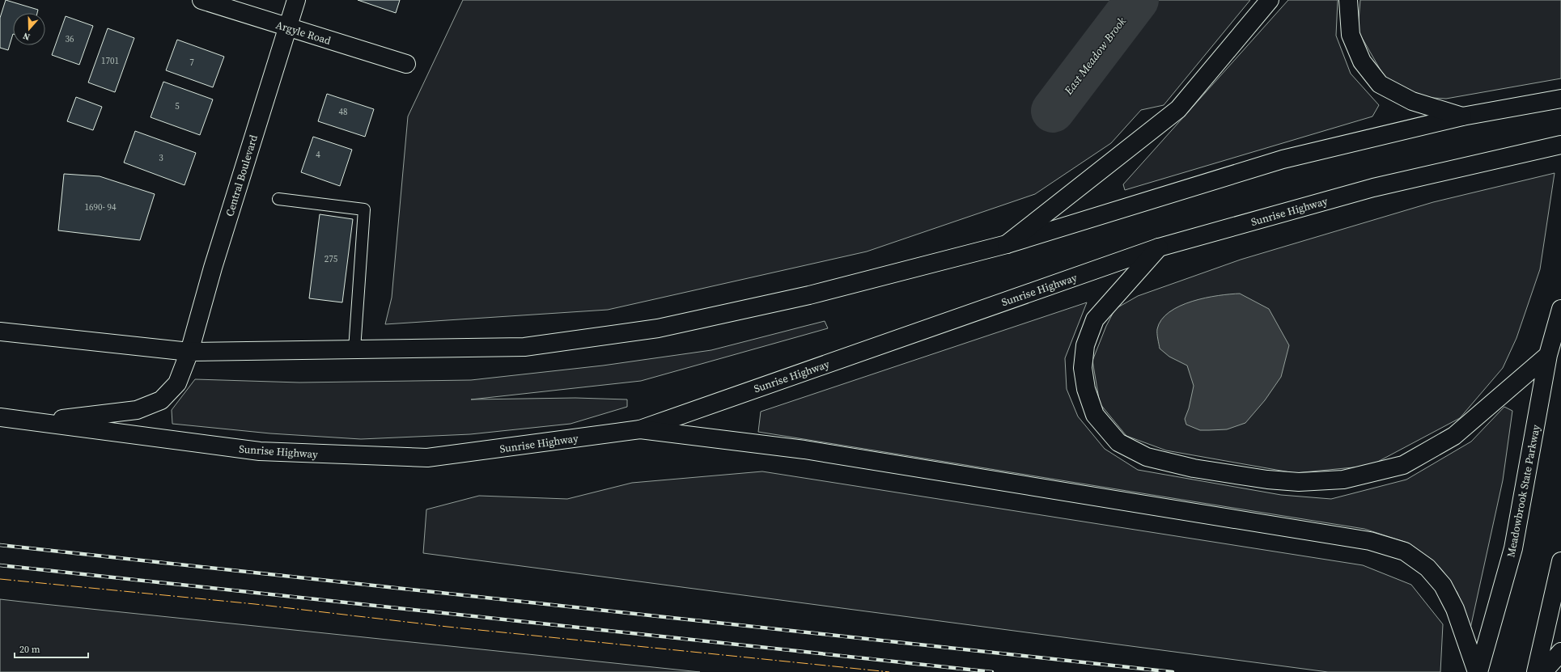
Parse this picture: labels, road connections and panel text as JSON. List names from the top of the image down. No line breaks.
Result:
{"streets":{"main road":["Argyle Road","Central Boulevard","Sunrise Highway","Meadowbrook State Parkway"]},"crossings":[["Argyle Road","Central Boulevard"],["Central Boulevard","Sunrise Highway"]],"water":["East Meadow Brook"],"house_numbers":["36","1701","7","5","48","4","3","1690- 94","275"],"scale_bar":"20 m","north":"bottom"}
